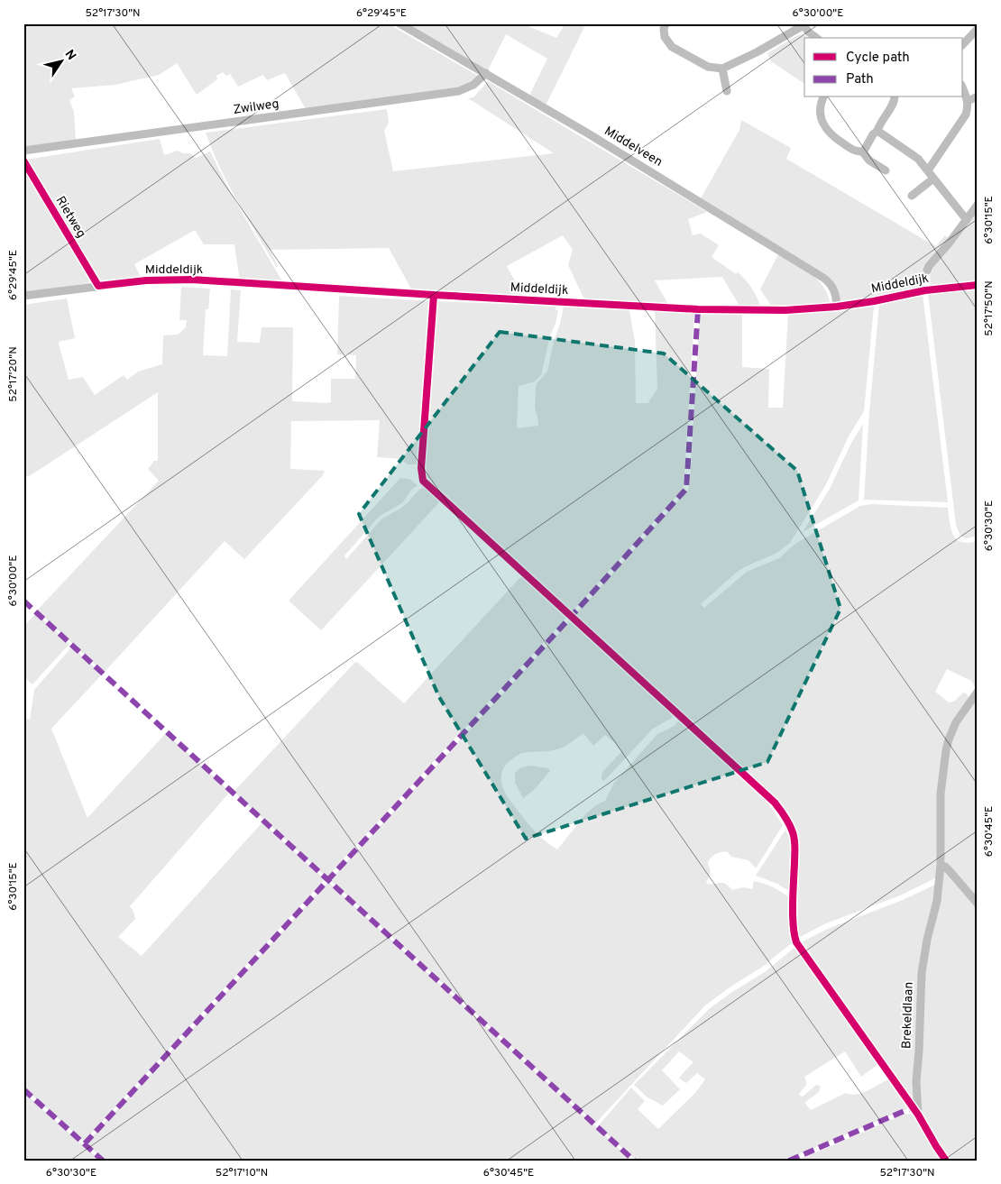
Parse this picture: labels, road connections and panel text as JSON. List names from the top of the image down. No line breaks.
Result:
{"streets":{"street":["Zwilweg","Middelveen","Rietweg","Middeldijk","Brekeldlaan"]},"crossings":[["Zwilweg","Middelveen"],["Middelveen","Middeldijk"],["Rietweg","Middeldijk"]],"legend":["Cycle path","Path"],"north":"top right","coordinates":["52°17'30\"N","6°29'45\"E","6°30'00\"E","6°30'15\"E","52°17'50\"N","52°17'20\"N","6°30'30\"E","6°30'45\"E","52°17'10\"N"]}
